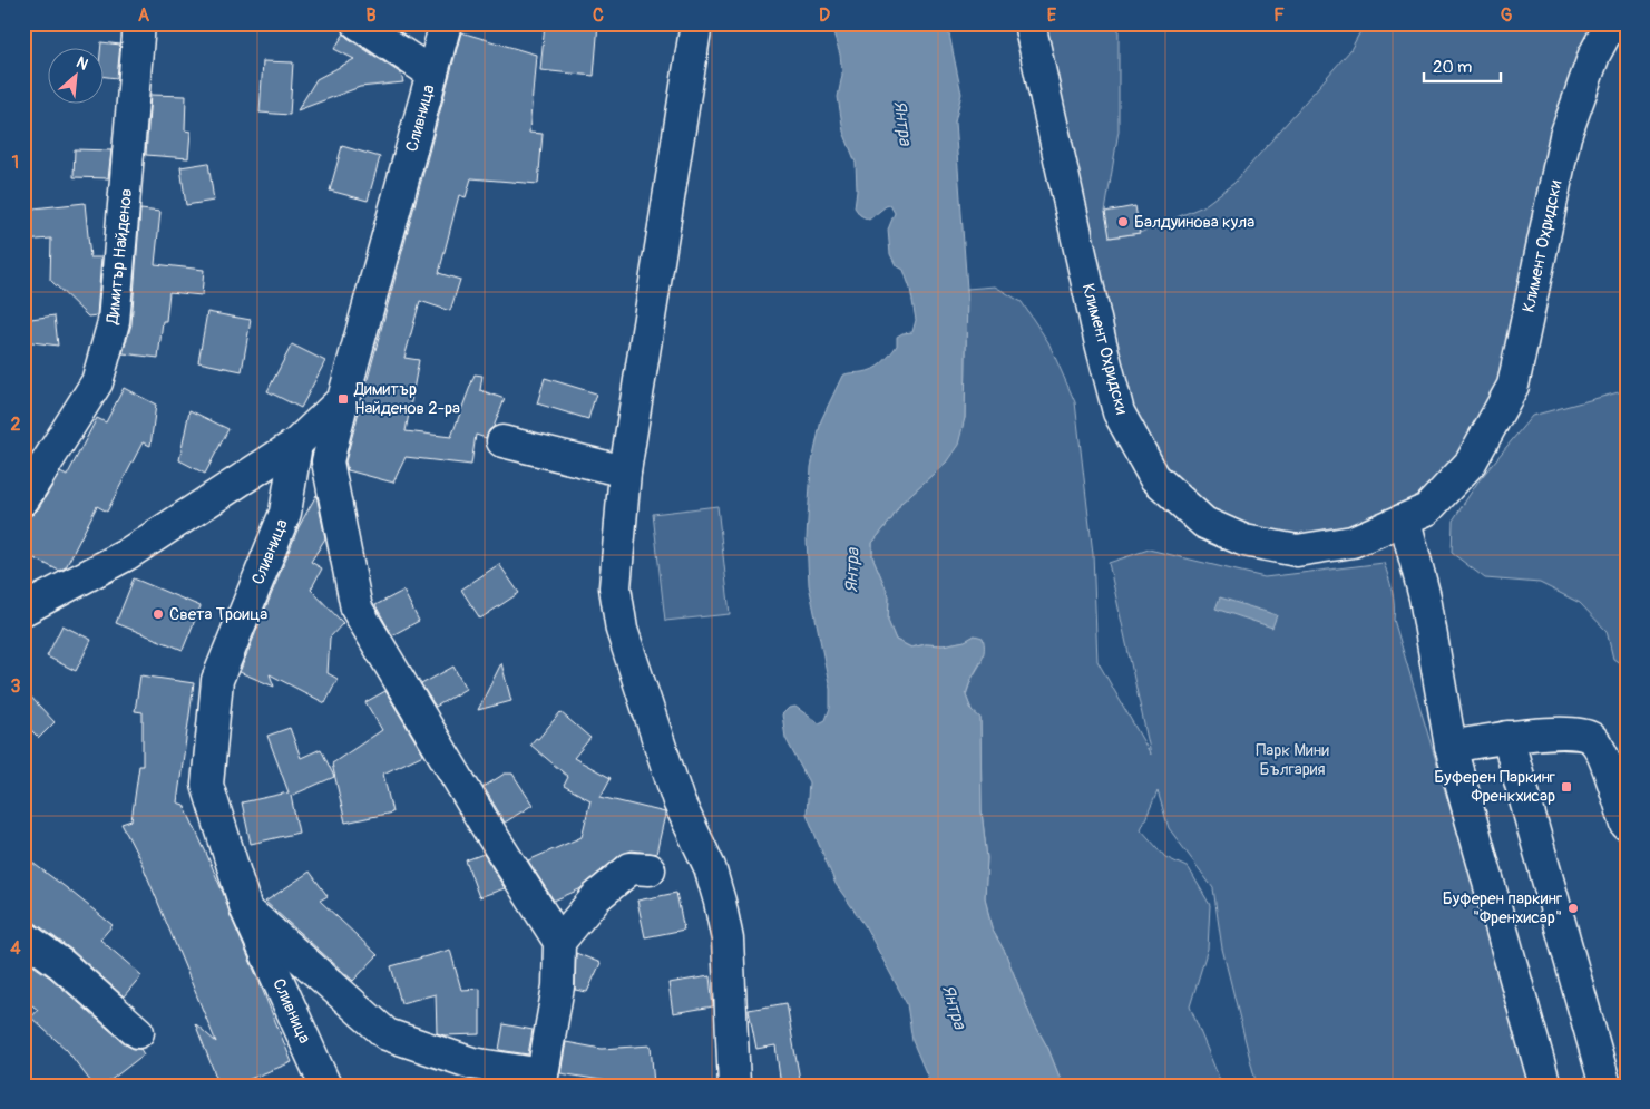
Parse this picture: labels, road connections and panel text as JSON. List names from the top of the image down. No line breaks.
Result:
{"streets":{"street":["Сливница","Климент Охридски","Димитър Найденов"]},"water":["Янтра"],"parks":["Парк Мини България"],"places":{"other":["Балдуинова кула","Света Троица","Буферен паркинг \"Френхисар\""],"transit":["Димитър Найденов 2-ра","Буферен Паркинг Френкхисар"]},"scale_bar":"20 m","north":"top right","grid":{"columns":["A","B","C","D","E","F","G"],"rows":["1","2","3","4"]}}
